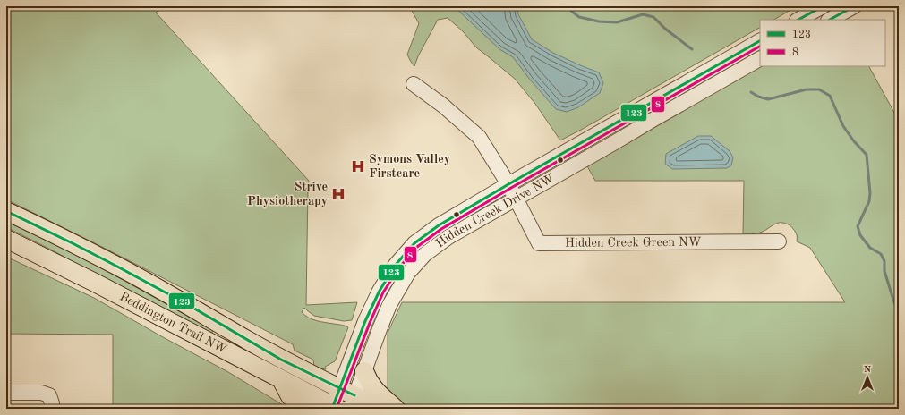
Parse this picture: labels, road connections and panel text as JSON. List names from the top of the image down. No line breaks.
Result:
{"streets":{"main road":["Beddington Trail NW"],"street":["Hidden Creek Drive NW","Hidden Creek Green NW"]},"crossings":[["Hidden Creek Drive NW","Hidden Creek Green NW"],["Hidden Creek Drive NW","Beddington Trail NW"]],"places":{"hospital":["Symons Valley Firstcare","Strive Physiotherapy"]},"lines":["transit line 123","transit line 8"],"legend":["123","8"],"north":"top"}
